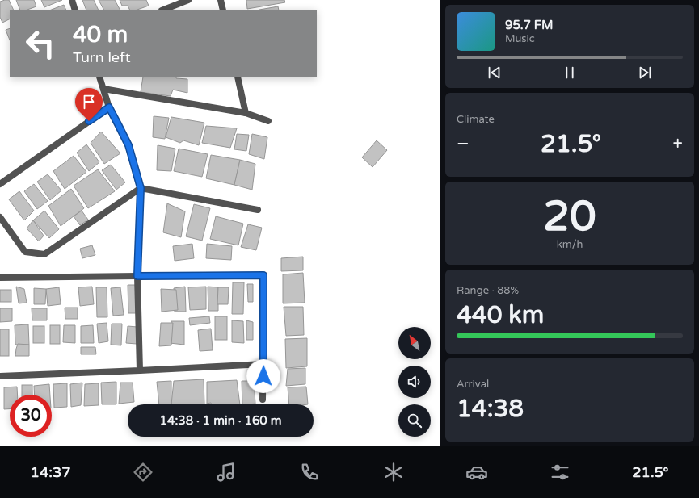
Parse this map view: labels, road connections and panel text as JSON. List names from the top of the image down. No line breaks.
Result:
{"north":"top left","page":{"turn":["40 m","Turn left"],"song":["95.7 FM","Music"],"tile":["Climate",["20","km/h"],["Range · 88%","440 km"],["Arrival","14:38"]],"heat":["−","21.5°","+"],"limit":"30","trip":"14:38 · 1 min · 160 m","tabs":["14:37","21.5°"]}}
